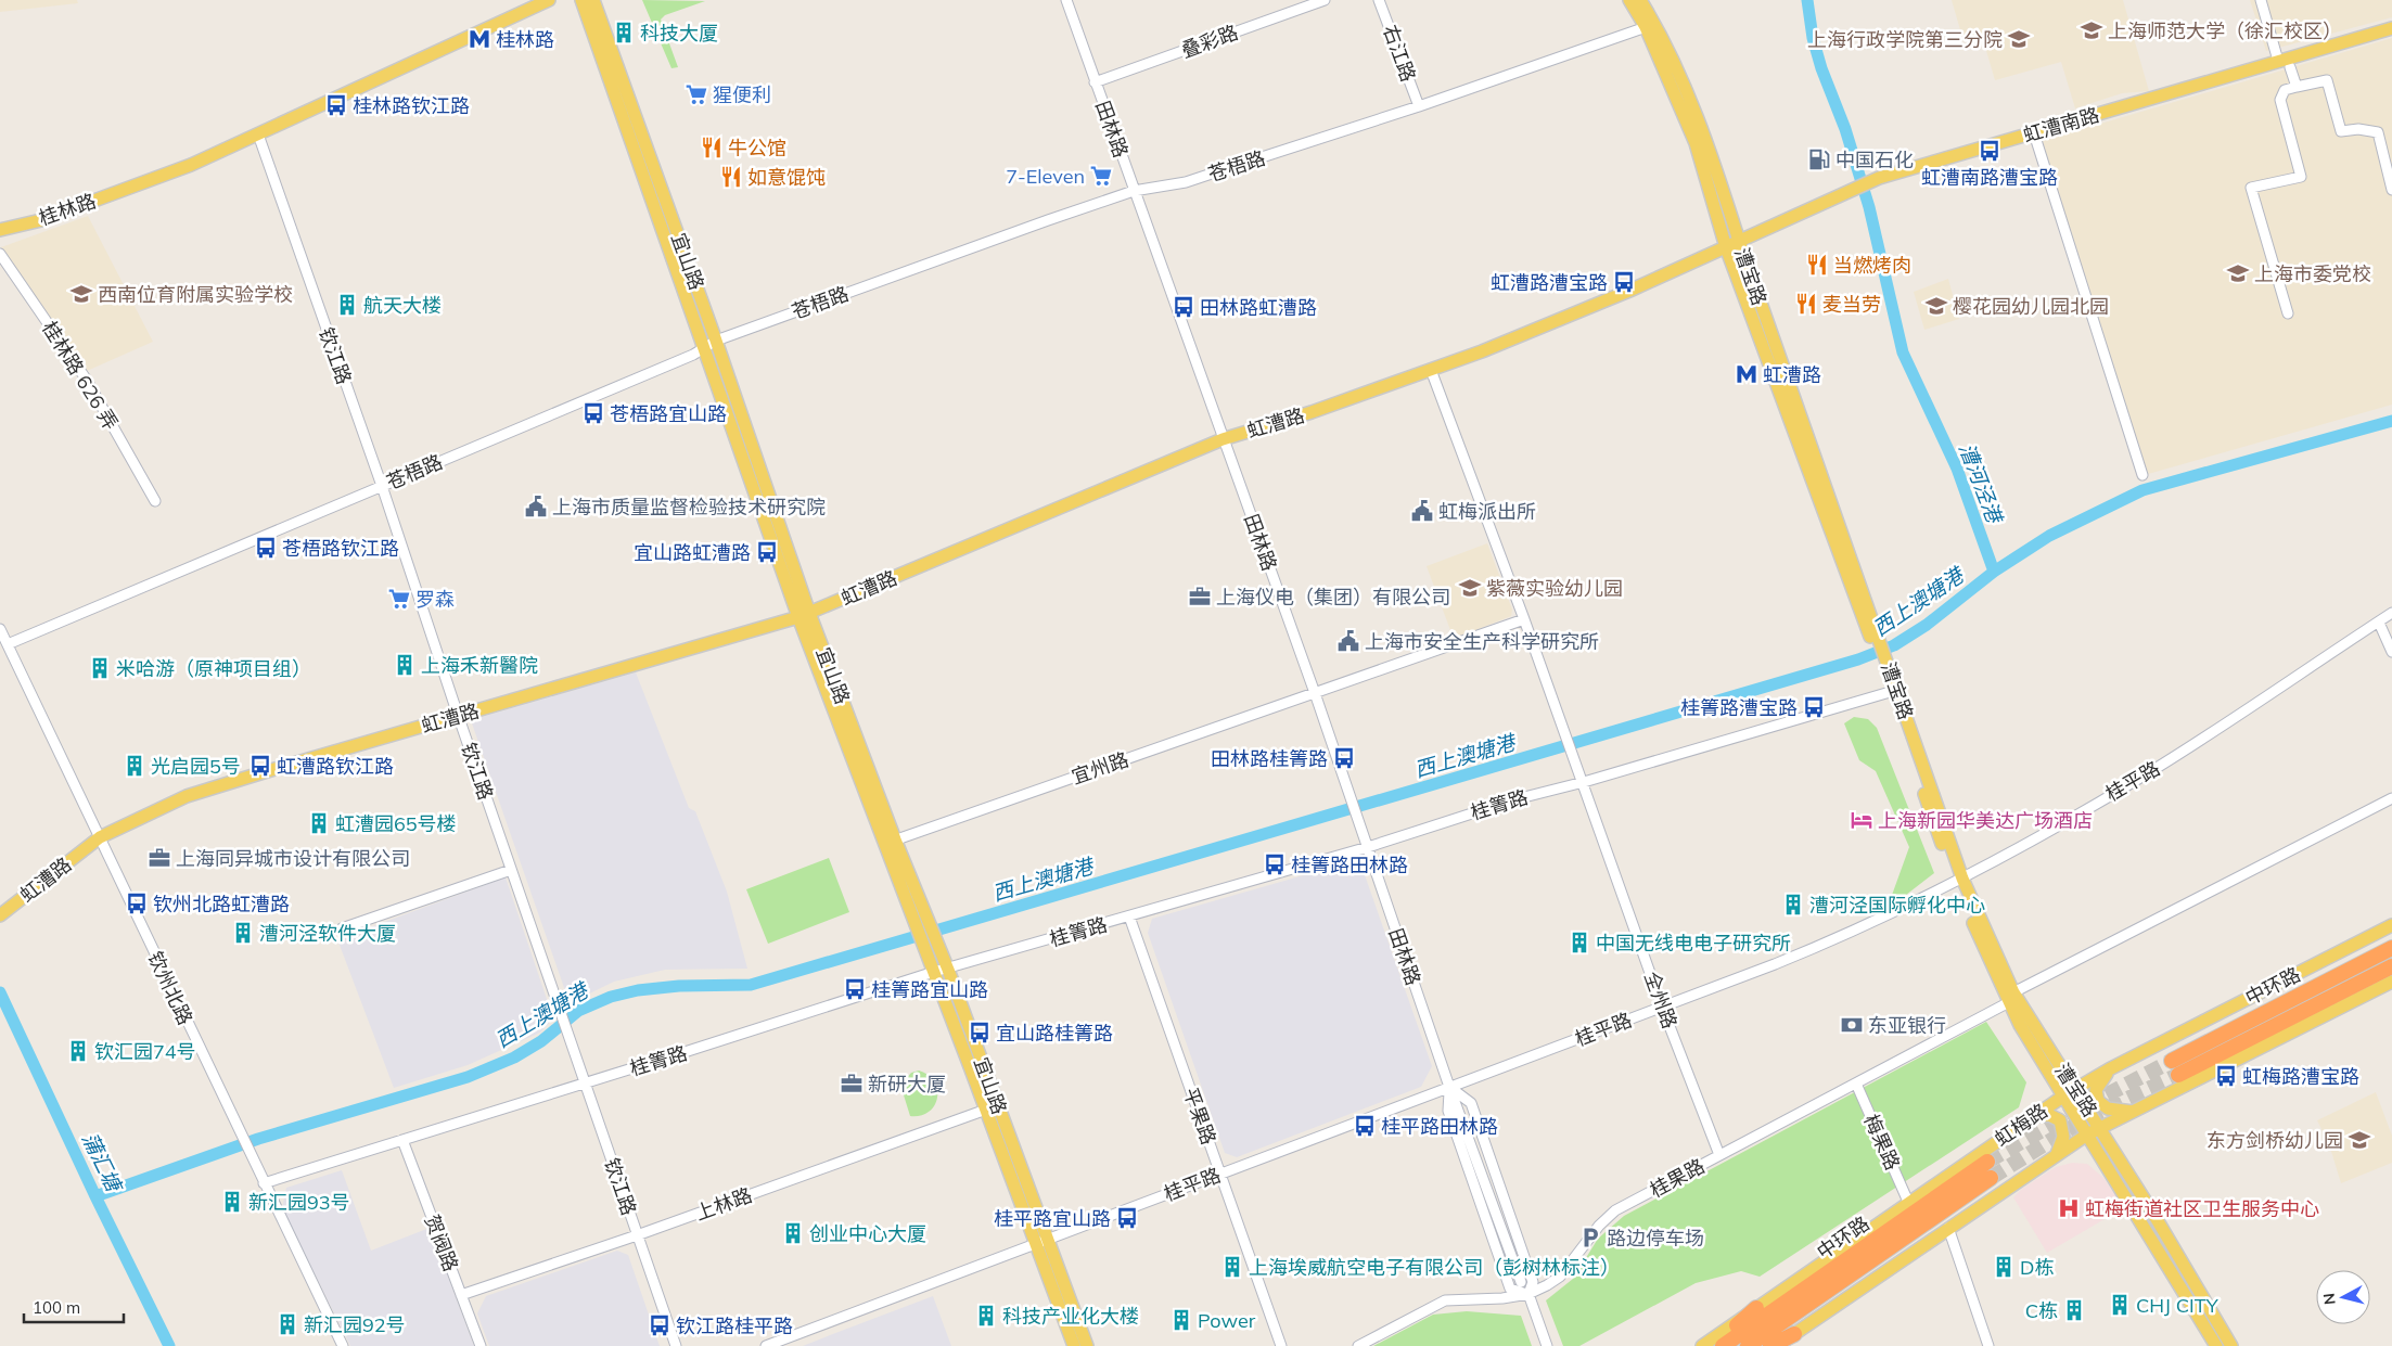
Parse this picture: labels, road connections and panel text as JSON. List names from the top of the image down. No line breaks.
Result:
{"streets":{"highway":["中环路"],"main road":["虹漕南路","桂林路","宜山路","漕宝路","虹漕路","虹梅路"],"street":["叠彩路","右江路","田林路","苍梧路","钦江路","桂林路 626 弄","宜州路","桂平路","桂箐路","钦州北路","全州路","平果路","梅果路","桂果路","上林路","贺阀路"]},"crossings":[["叠彩路","田林路"],["右江路","苍梧路"],["虹漕南路","漕宝路"],["虹漕南路","虹漕路"],["田林路","苍梧路"],["田林路","虹漕路"],["田林路","宜州路"],["田林路","桂平路"],["田林路","桂箐路"],["田林路","桂果路"],["苍梧路","宜山路"],["苍梧路","漕宝路"],["苍梧路","钦江路"],["苍梧路","钦州北路"],["桂林路","钦江路"],["宜山路","虹漕路"],["宜山路","宜州路"],["宜山路","桂平路"],["宜山路","桂箐路"],["宜山路","上林路"],["漕宝路","虹漕路"],["漕宝路","桂平路"],["漕宝路","桂箐路"],["漕宝路","虹梅路"],["漕宝路","桂果路"],["钦江路","虹漕路"],["钦江路","桂箐路"],["钦江路","上林路"],["虹漕路","钦州北路"],["虹漕路","全州路"],["宜州路","全州路"],["桂平路","全州路"],["桂平路","平果路"],["桂箐路","钦州北路"],["桂箐路","全州路"],["桂箐路","平果路"],["桂箐路","贺阀路"],["全州路","桂果路"],["虹梅路","梅果路"],["梅果路","桂果路"],["上林路","贺阀路"]],"water":["漕河泾港","西上澳塘港","蒲汇塘"],"places":{"school or university":["上海师范大学（徐汇校区）","上海行政学院第三分院","上海市委党校","西南位育附属实验学校","樱花园幼儿园北园","紫薇实验幼儿园","东方剑桥幼儿园"],"building":["科技大厦","航天大楼","上海禾新醫院","米哈游（原神项目组）","光启园5号","虹漕园65号楼","漕河泾国际孵化中心","漕河泾软件大厦","中国无线电电子研究所","钦汇园74号","新汇园93号","创业中心大厦","上海埃威航空电子有限公司（彭树林标注）","D栋","CHJ CITY","C栋","科技产业化大楼","Power","新汇园92号"],"metro station":["桂林路","虹漕路"],"supermarket":["猩便利","7-Eleven","罗森"],"bus stop":["桂林路钦江路","虹漕南路漕宝路","虹漕路漕宝路","田林路虹漕路","苍梧路宜山路","苍梧路钦江路","宜山路虹漕路","桂箐路漕宝路","田林路桂箐路","虹漕路钦江路","桂箐路田林路","钦州北路虹漕路","桂箐路宜山路","宜山路桂箐路","虹梅路漕宝路","桂平路田林路","桂平路宜山路","钦江路桂平路"],"restaurant":["牛公馆","如意馄饨","当燃烤肉","麦当劳"],"fuel station":["中国石化"],"public building":["上海市质量监督检验技术研究院","虹梅派出所","上海市安全生产科学研究所"],"office":["上海仪电（集团）有限公司","上海同异城市设计有限公司","新研大厦"],"hotel":["上海新园华美达广场酒店"],"bank":["东亚银行"],"hospital":["虹梅街道社区卫生服务中心"],"parking":["路边停车场"]},"scale_bar":"100 m","north":"left"}
